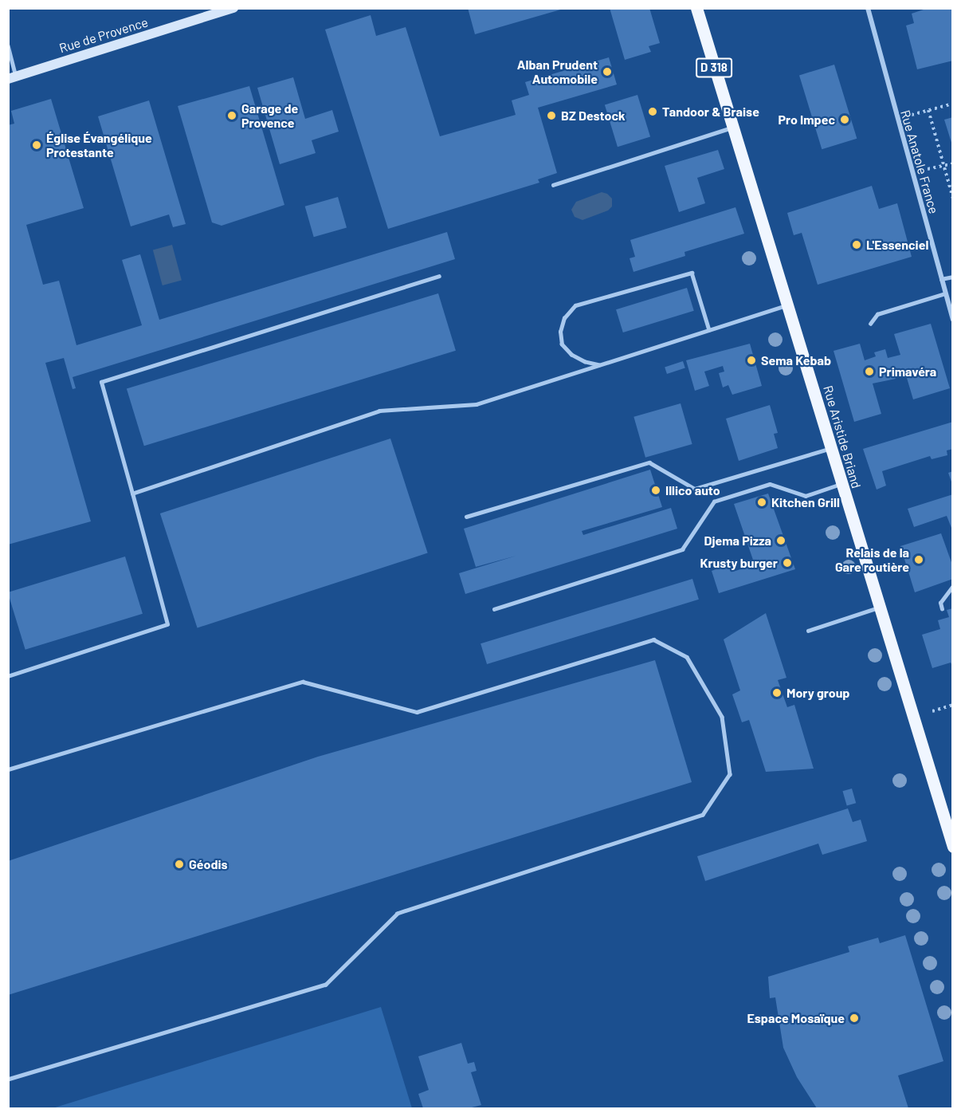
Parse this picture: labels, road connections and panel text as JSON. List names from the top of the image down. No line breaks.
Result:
{"streets":{"main road":["Rue de Provence","D 318","Rue Aristide Briand"],"street":["Rue Anatole France"]},"places":["Alban Prudent Automobile","Tandoor & Braise","Garage de Provence","BZ Destock","Pro Impec","Église Évangélique Protestante","L'Essenciel","Sema Kebab","Primavéra","Illico auto","Kitchen Grill","Djema Pizza","Relais de la Gare routière","Krusty burger","Mory group","Géodis","Espace Mosaïque"]}
